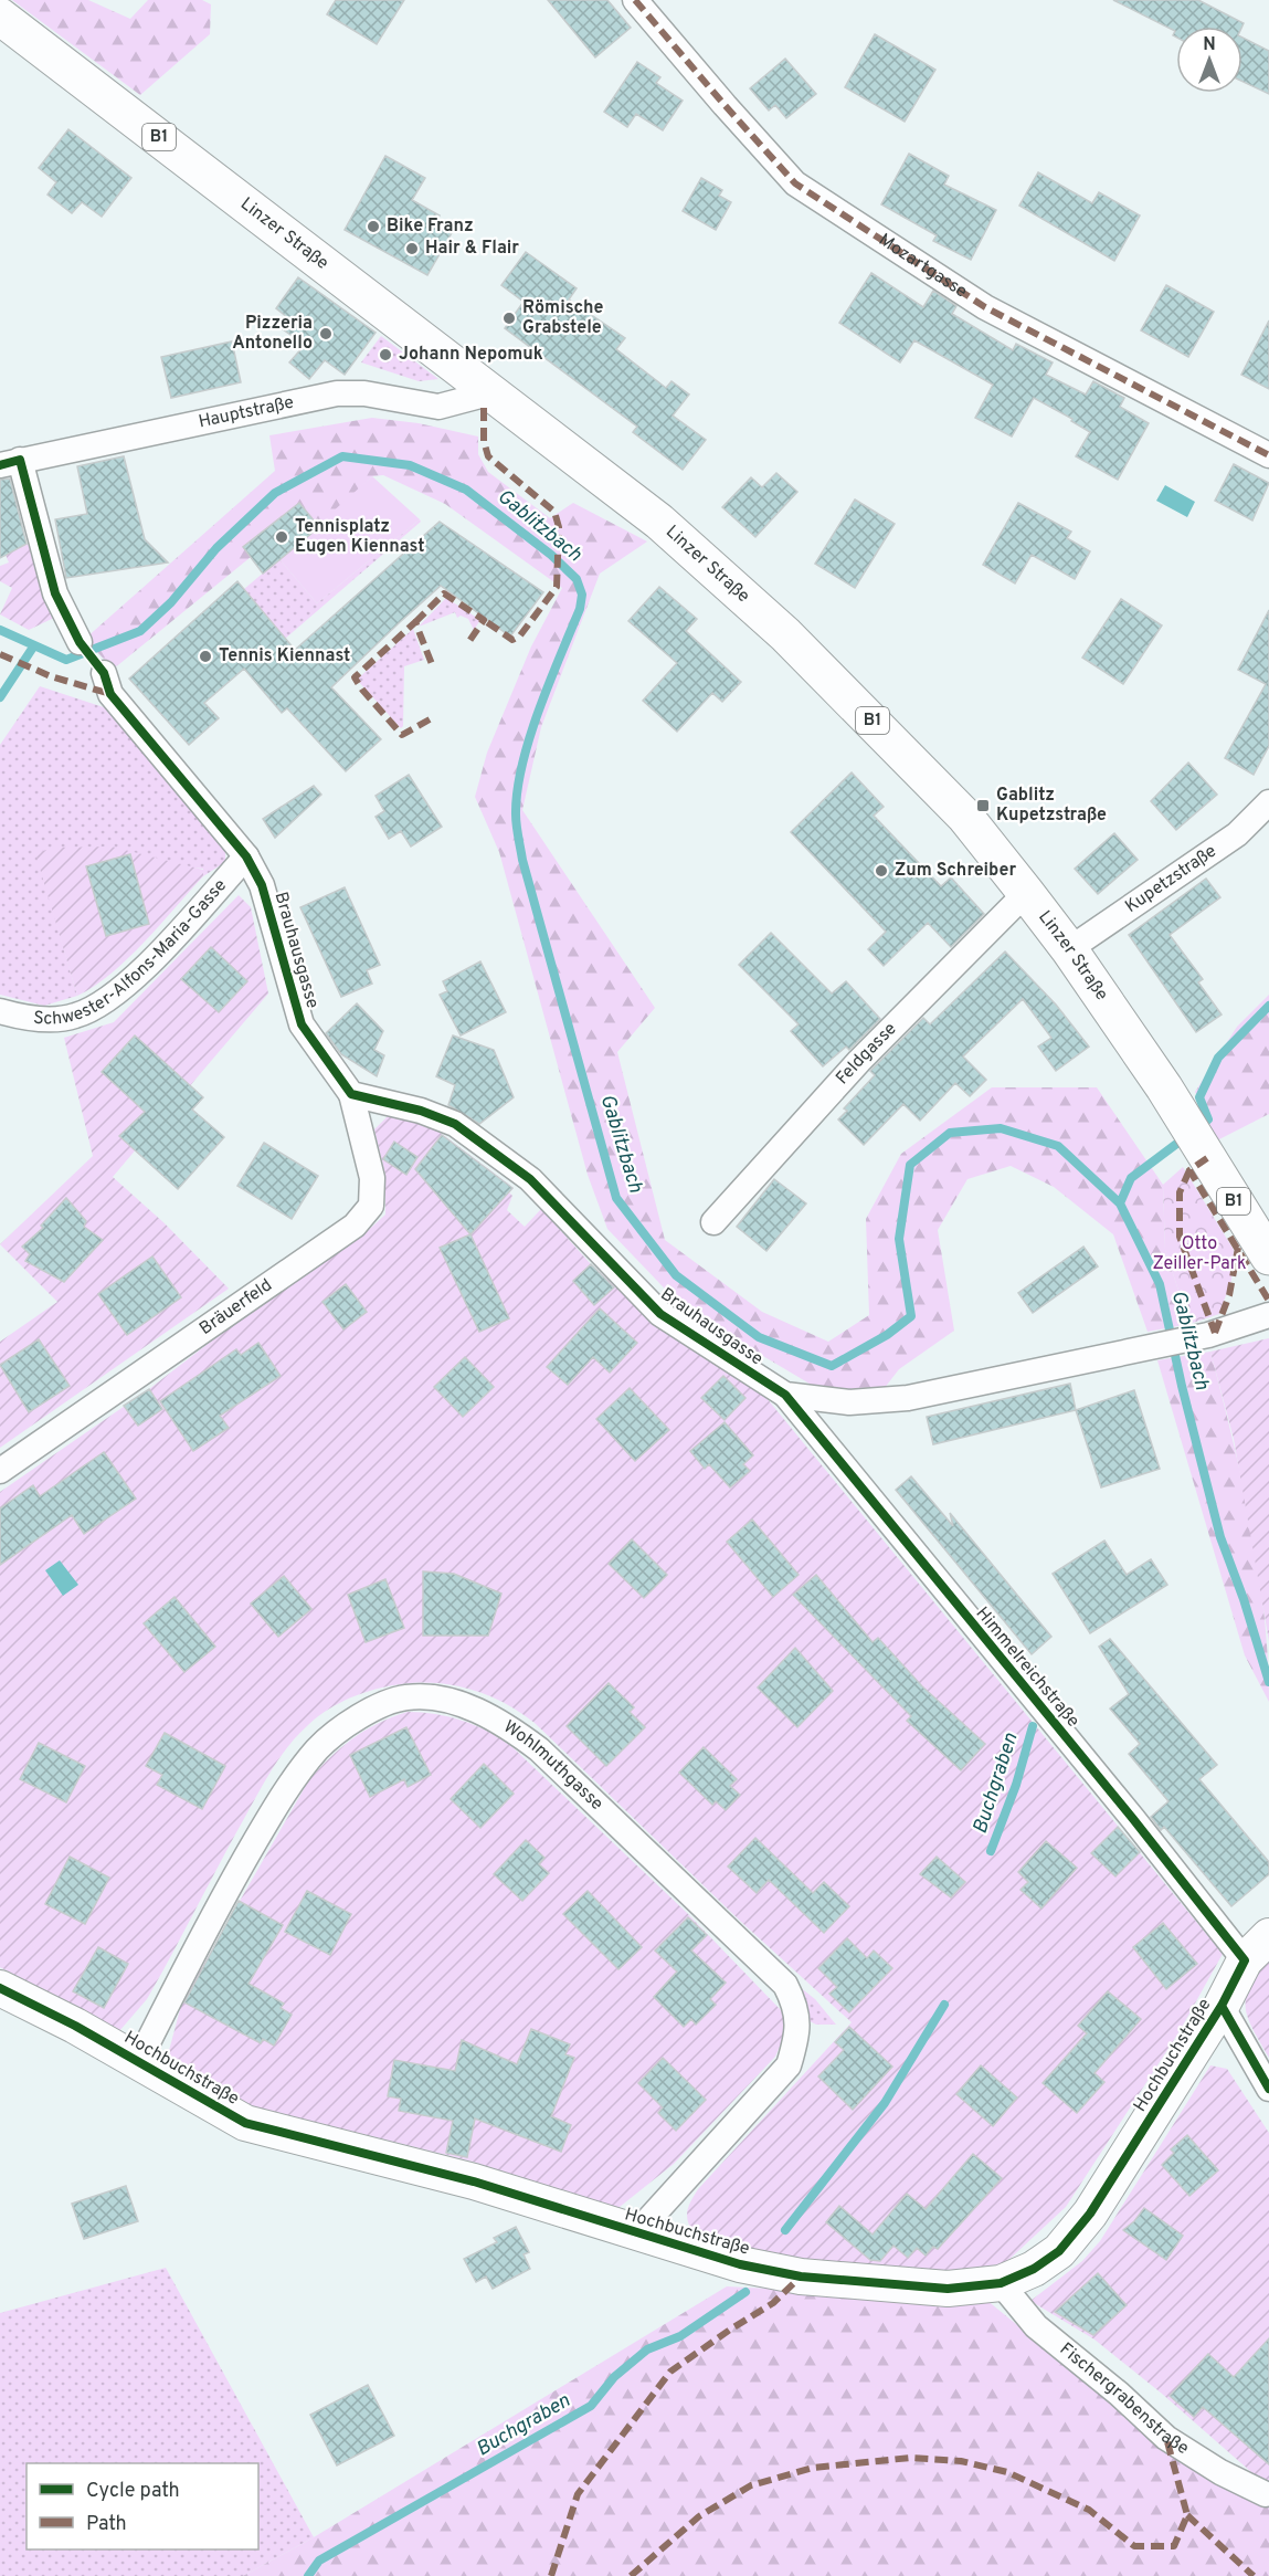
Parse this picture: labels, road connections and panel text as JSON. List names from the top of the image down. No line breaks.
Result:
{"streets":{"main road":["B1","Linzer Straße"],"street":["Mozartgasse","Hauptstraße","Kupetzstraße","Schwester-Alfons-Maria-Gasse","Brauhausgasse","Feldgasse","Bräuerfeld","Himmelreichstraße","Wohlmuthgasse","Hochbuchstraße","Fischergrabenstraße"]},"crossings":[["Linzer Straße","Hauptstraße"],["Linzer Straße","Kupetzstraße"],["Linzer Straße","Feldgasse"],["Schwester-Alfons-Maria-Gasse","Brauhausgasse"],["Brauhausgasse","Bräuerfeld"],["Brauhausgasse","Himmelreichstraße"],["Himmelreichstraße","Hochbuchstraße"],["Wohlmuthgasse","Hochbuchstraße"],["Hochbuchstraße","Fischergrabenstraße"]],"water":["Gablitzbach","Buchgraben"],"parks":["Otto Zeiller-Park"],"places":{"other":["Bike Franz","Hair & Flair","Römische Grabstele","Pizzeria Antonello","Johann Nepomuk","Tennisplatz Eugen Kiennast","Tennis Kiennast","Zum Schreiber"],"transit":["Gablitz Kupetzstraße"]},"legend":["Cycle path","Path"],"north":"top"}
